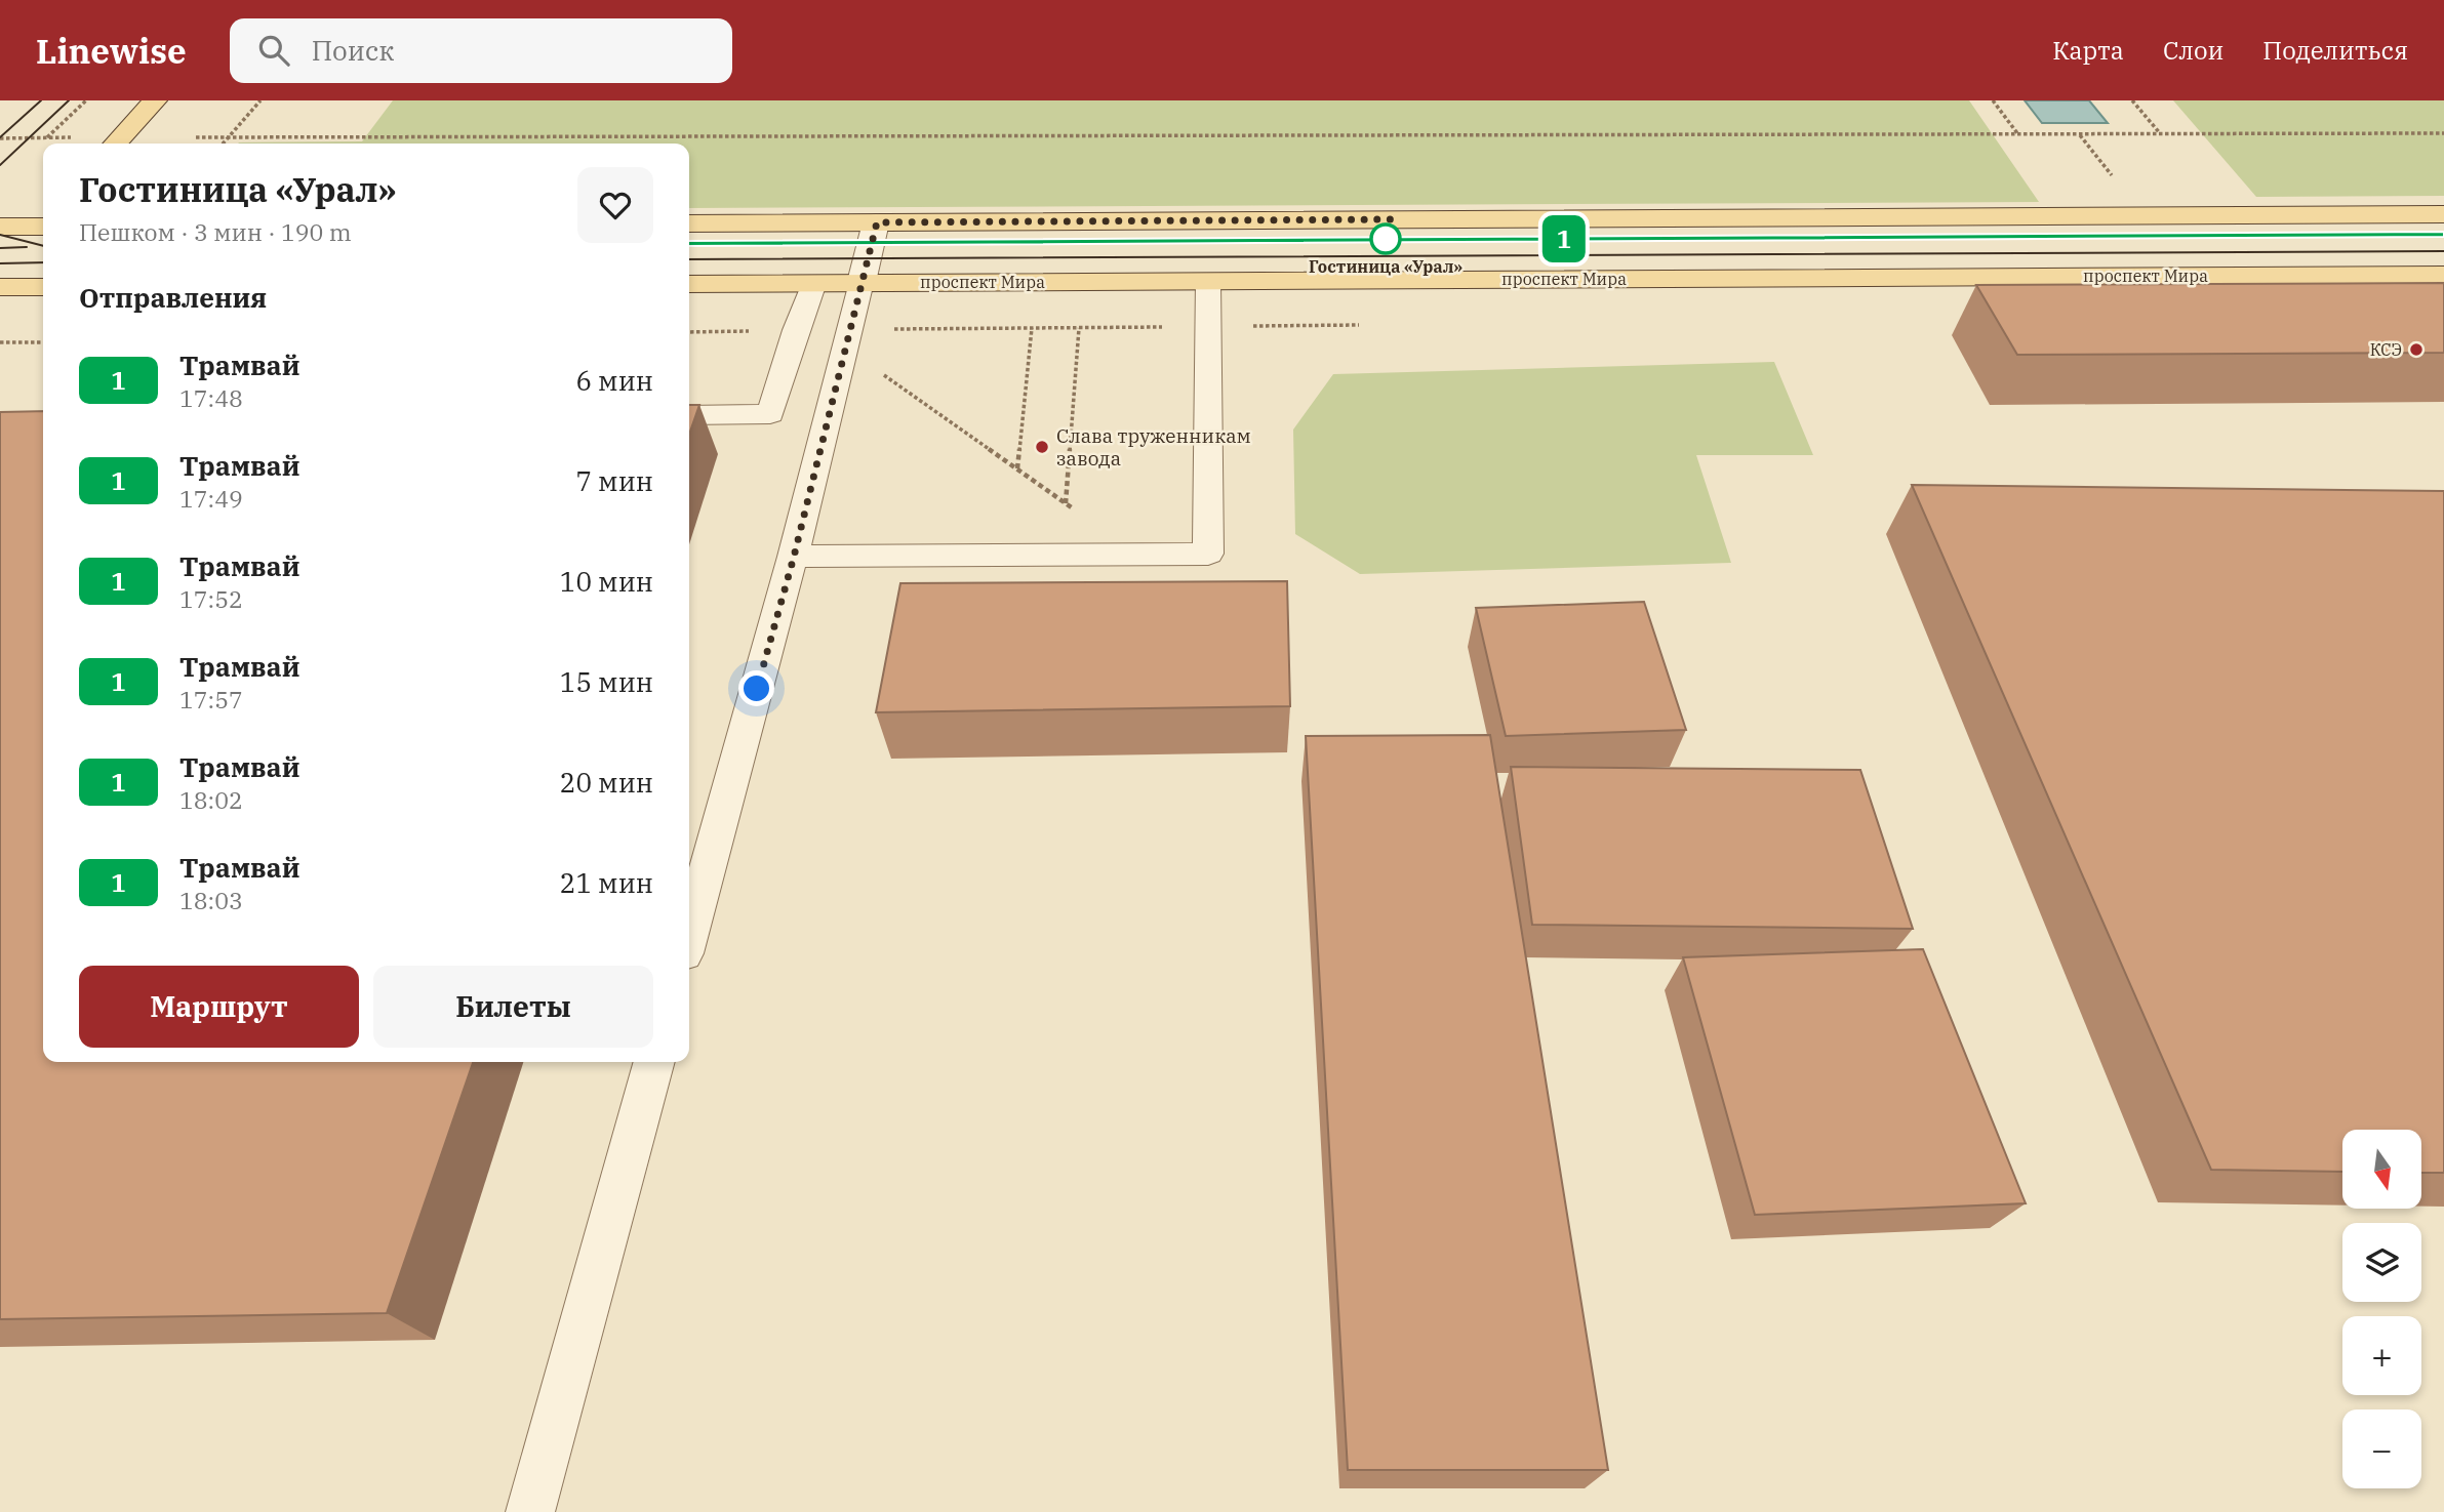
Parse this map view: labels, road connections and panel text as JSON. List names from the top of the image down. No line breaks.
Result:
{"streets":{"main road":["проспект Мира"]},"places":["Гостиница «Урал»","КСЭ","Слава труженникам завода"],"lines":["tram line 1"],"north":"bottom","page":{"header":"Linewise","search":"Поиск","nav":["Карта","Слои","Поделиться"],"on_map":"1","heading":[["Гостиница «Урал»","Пешком · 3 мин · 190 m"],"Отправления"],"list":[{"mark":"1","name":"Трамвай","note":"17:48","value":"6 мин"},{"mark":"1","name":"Трамвай","note":"17:49","value":"7 мин"},{"mark":"1","name":"Трамвай","note":"17:52","value":"10 мин"},{"mark":"1","name":"Трамвай","note":"17:57","value":"15 мин"},{"mark":"1","name":"Трамвай","note":"18:02","value":"20 мин"},{"mark":"1","name":"Трамвай","note":"18:03","value":"21 мин"}],"buttons":["Маршрут","Билеты"],"map_buttons":["+","−"]}}
